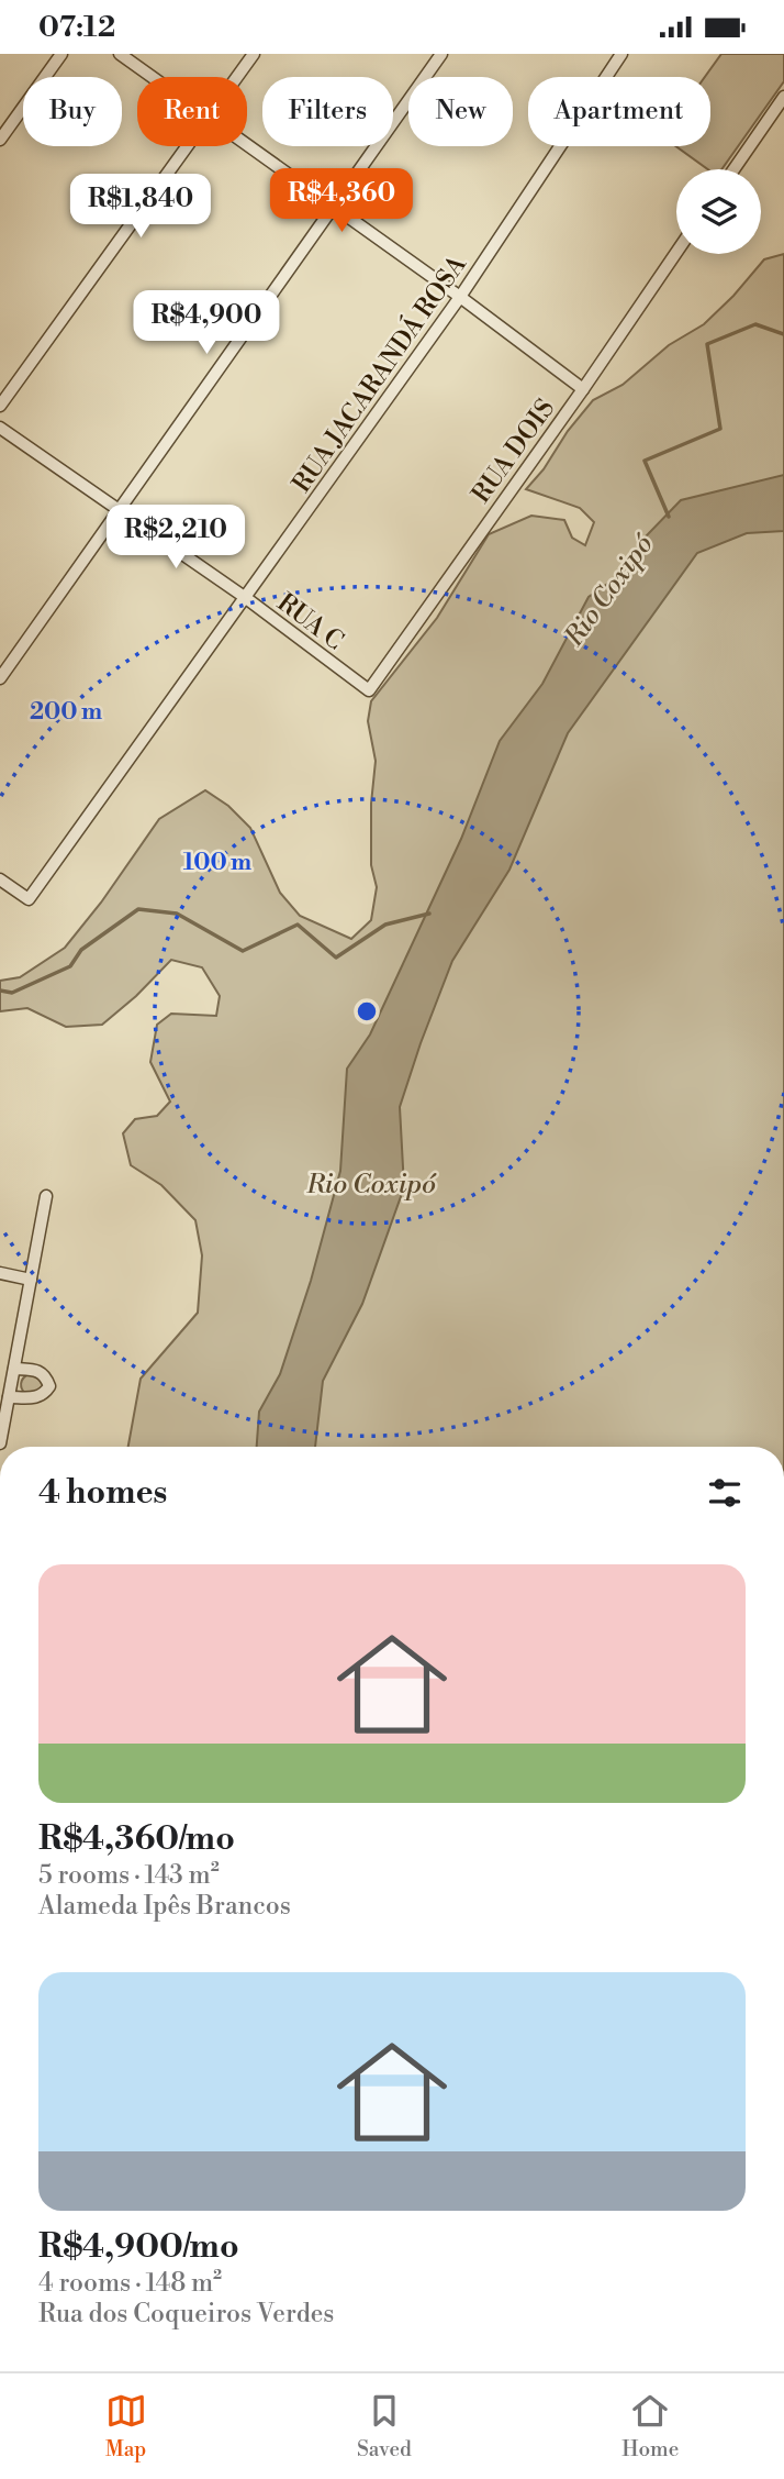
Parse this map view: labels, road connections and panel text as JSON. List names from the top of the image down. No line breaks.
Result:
{"streets":{"street":["RUA JACARANDÁ ROSA","RUA DOIS","RUA C"]},"crossings":[["RUA JACARANDÁ ROSA","RUA C"],["RUA DOIS","RUA C"]],"water":["Rio Coxipó"],"page":{"status":"07:12","chip":["Buy","Rent","Filters","New","Apartment"],"price":["R$4,360","R$1,840","R$4,900","R$2,210"],"heading":"4 homes","list":[{"name":"R$4,360/mo","note":"5 rooms · 143 m² · Alameda Ipês Brancos"},{"name":"R$4,900/mo","note":"4 rooms · 148 m² · Rua dos Coqueiros Verdes"}],"tabs":["Map","Saved","Home"]},"rings":["200 m","100 m"]}
